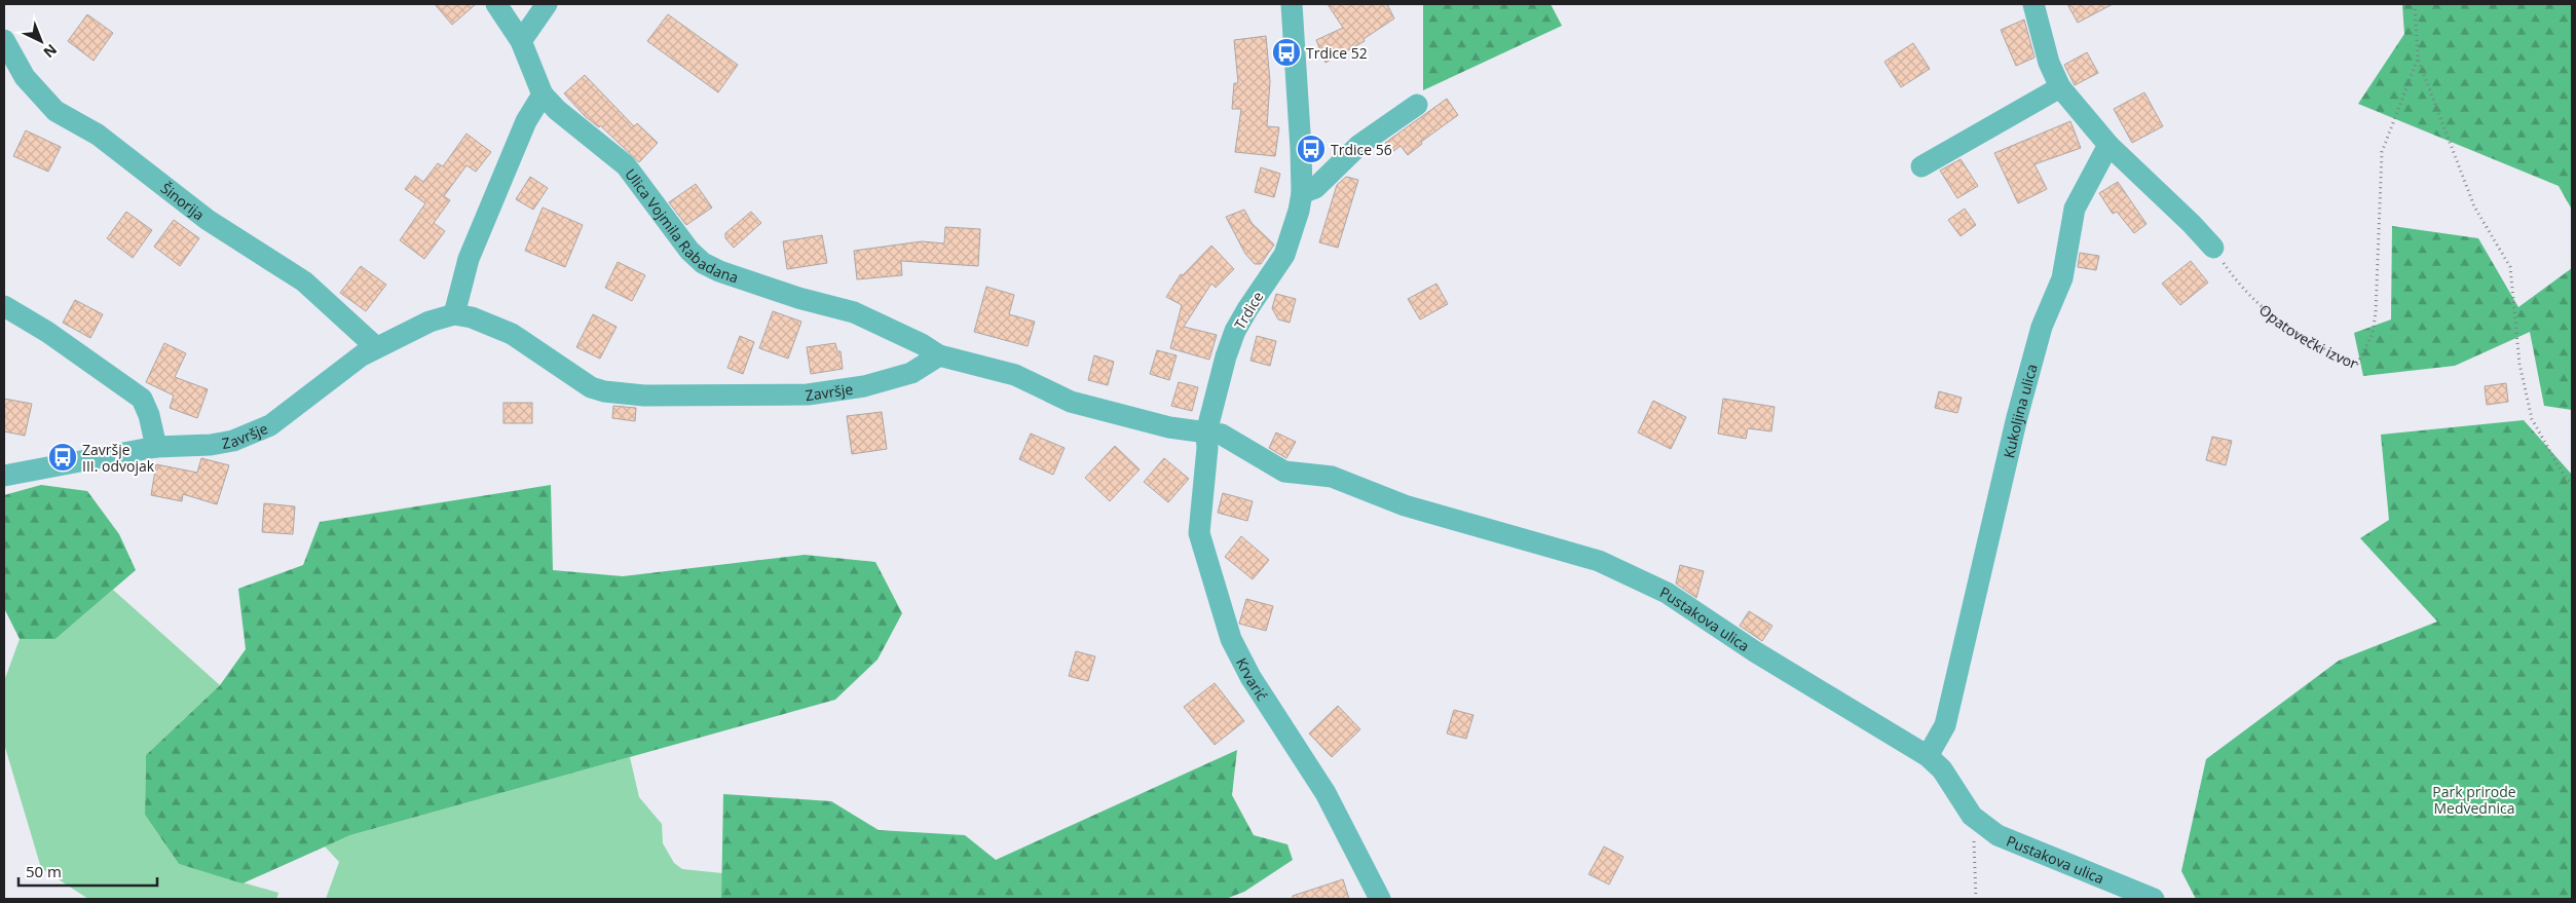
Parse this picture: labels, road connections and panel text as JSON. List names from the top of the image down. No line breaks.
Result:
{"streets":{"street":["Šinorija","Ulica Vojmila Rabadana","Trdice","Završje","Kukoljina ulica","Pustakova ulica","Krvarić"],"path":["Opatovečki izvor"]},"crossings":[["Šinorija","Završje"],["Ulica Vojmila Rabadana","Završje"],["Trdice","Pustakova ulica"],["Trdice","Krvarić"],["Kukoljina ulica","Pustakova ulica"],["Pustakova ulica","Krvarić"]],"parks":["Park prirode Medvednica"],"places":{"bus stop":["Trdice 52","Trdice 56","Završje III. odvojak"]},"scale_bar":"50 m","north":"bottom right"}
